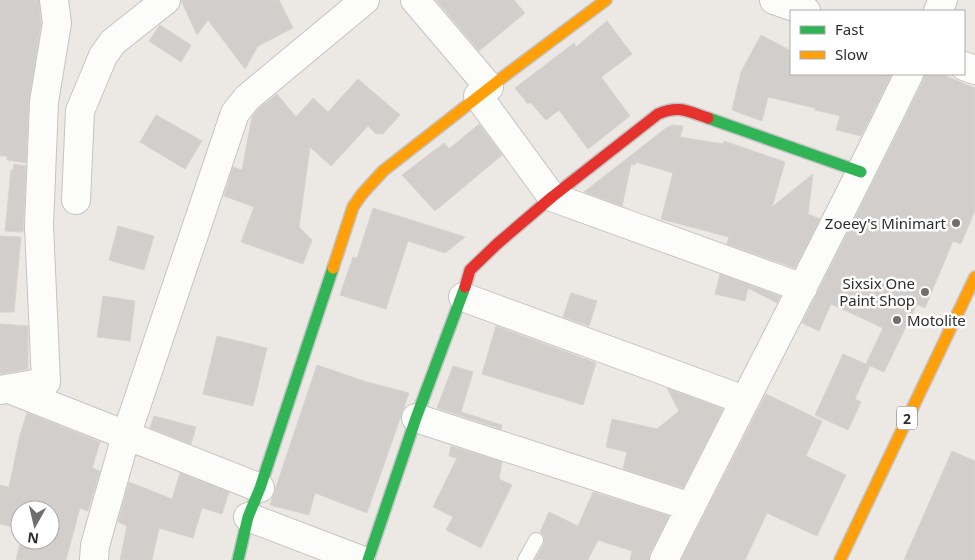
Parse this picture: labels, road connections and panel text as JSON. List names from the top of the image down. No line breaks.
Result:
{"streets":{"main road":["2"]},"places":["Zoeey's Minimart","Sixsix One Paint Shop","Motolite"],"legend":["Fast","Slow"],"north":"bottom"}
